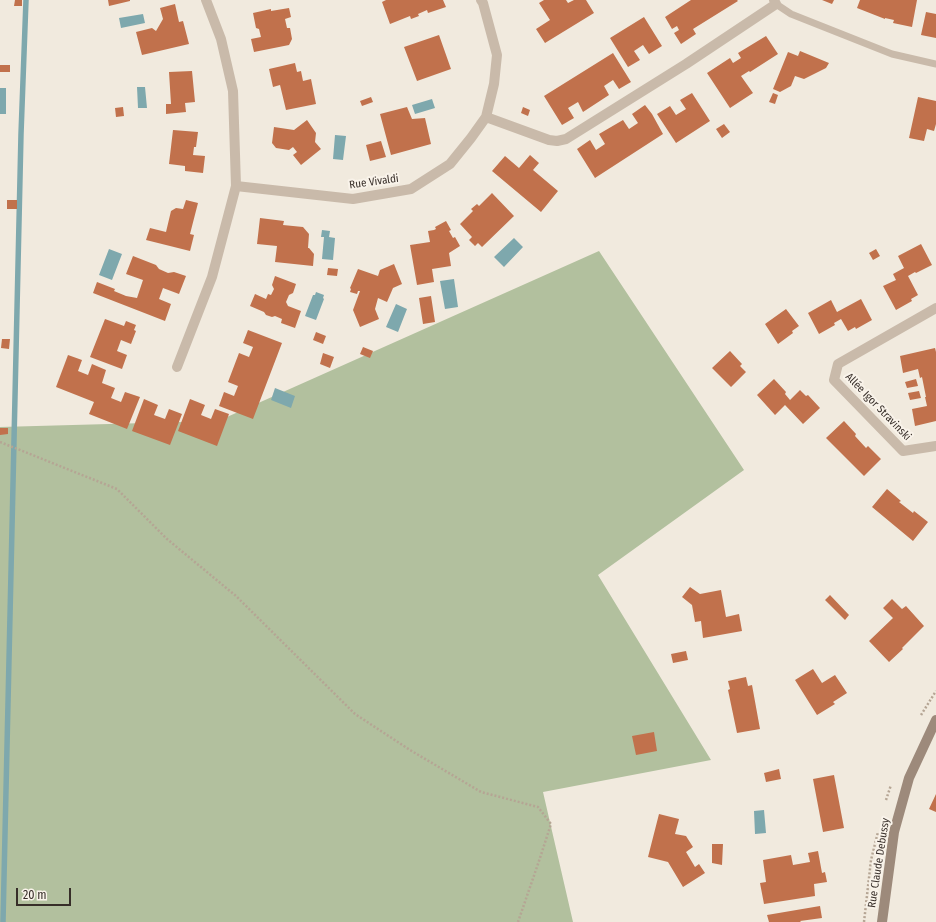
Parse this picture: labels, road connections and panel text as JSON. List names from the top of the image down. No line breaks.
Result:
{"streets":{"street":["Rue Vivaldi","Allée Igor Stravinski","Rue Claude Debussy"]},"scale_bar":"20 m"}
